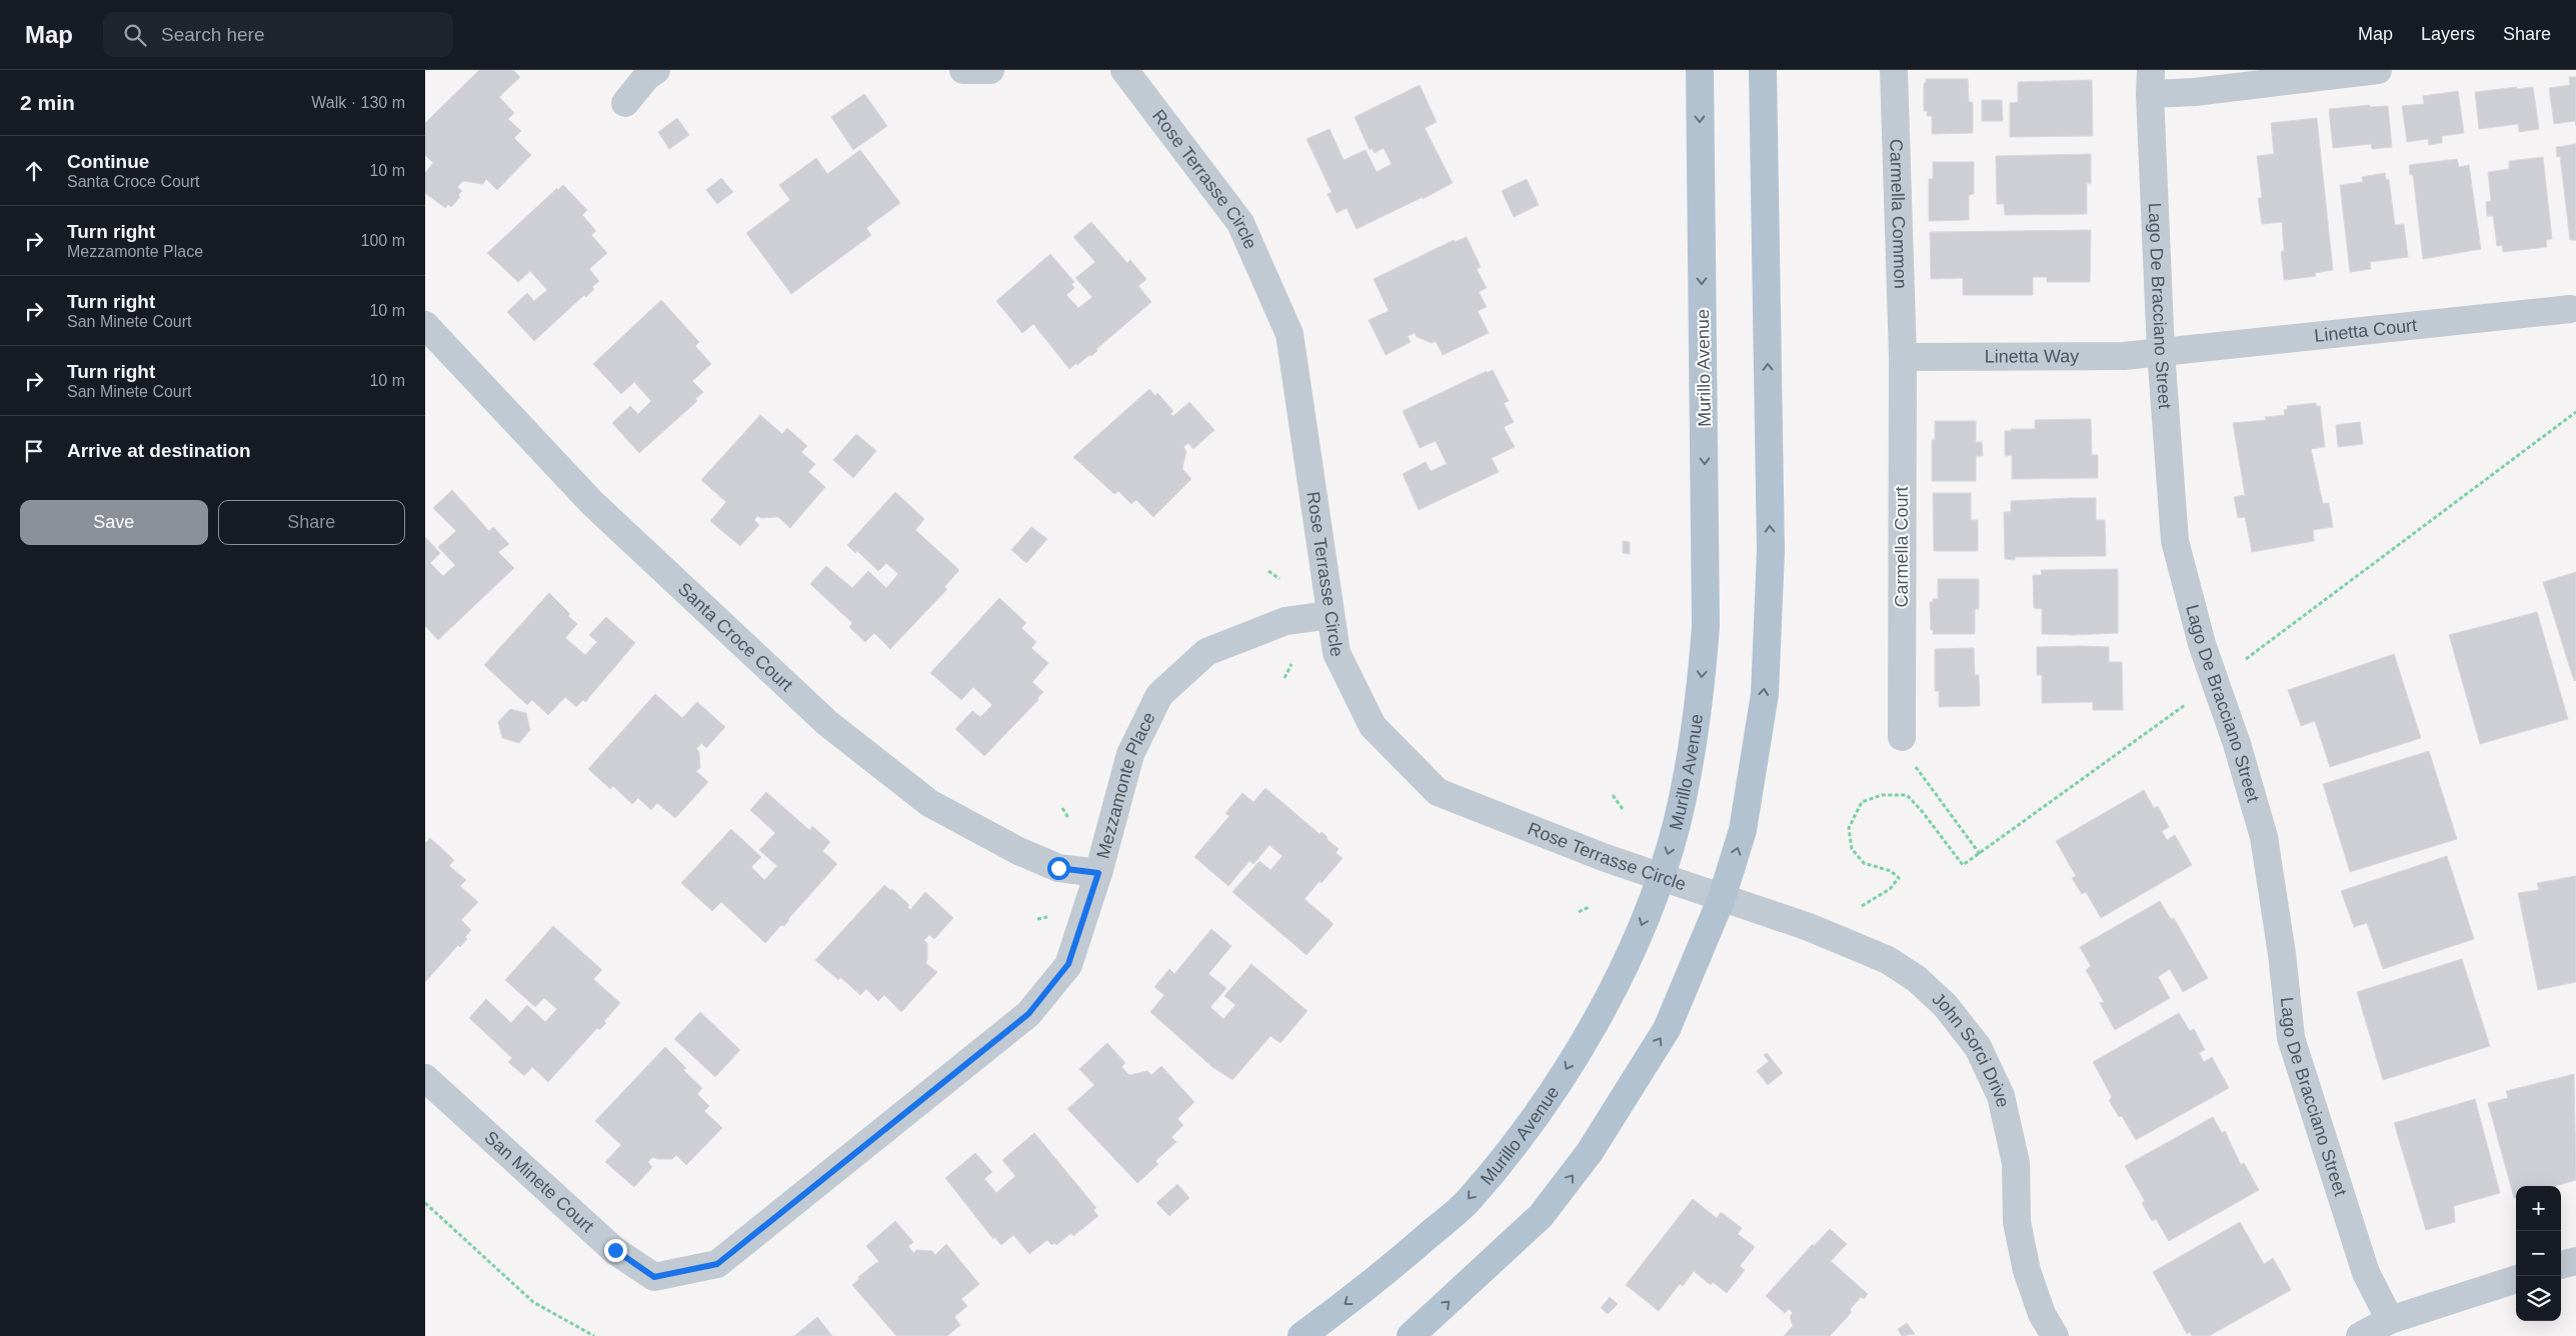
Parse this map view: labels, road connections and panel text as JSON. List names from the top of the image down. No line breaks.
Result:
{"streets":{"main road":["Murillo Avenue"],"street":["Rose Terrasse Circle","Carmella Common","Lago De Bracciano Street","Linetta Court","Linetta Way","Carmella Court","Santa Croce Court","Mezzamonte Place","John Sorci Drive","San Minete Court"]},"crossings":[["Rose Terrasse Circle","Murillo Avenue"],["Rose Terrasse Circle","Mezzamonte Place"],["Rose Terrasse Circle","John Sorci Drive"],["Carmella Common","Linetta Way"],["Carmella Common","Carmella Court"],["Lago De Bracciano Street","Linetta Court"],["Lago De Bracciano Street","Linetta Way"],["Linetta Court","Linetta Way"],["Linetta Way","Carmella Court"],["Santa Croce Court","Mezzamonte Place"],["Mezzamonte Place","San Minete Court"]],"page":{"header":"Map","search":"Search here","nav":["Map","Layers","Share"],"heading":["2 min","Walk · 130 m"],"list":[["Continue","Santa Croce Court","10 m"],["Turn right","Mezzamonte Place","100 m"],["Turn right","San Minete Court","10 m"],["Turn right","San Minete Court","10 m"],"Arrive at destination"],"buttons":["Save","Share"],"map_buttons":["+","−"]}}
